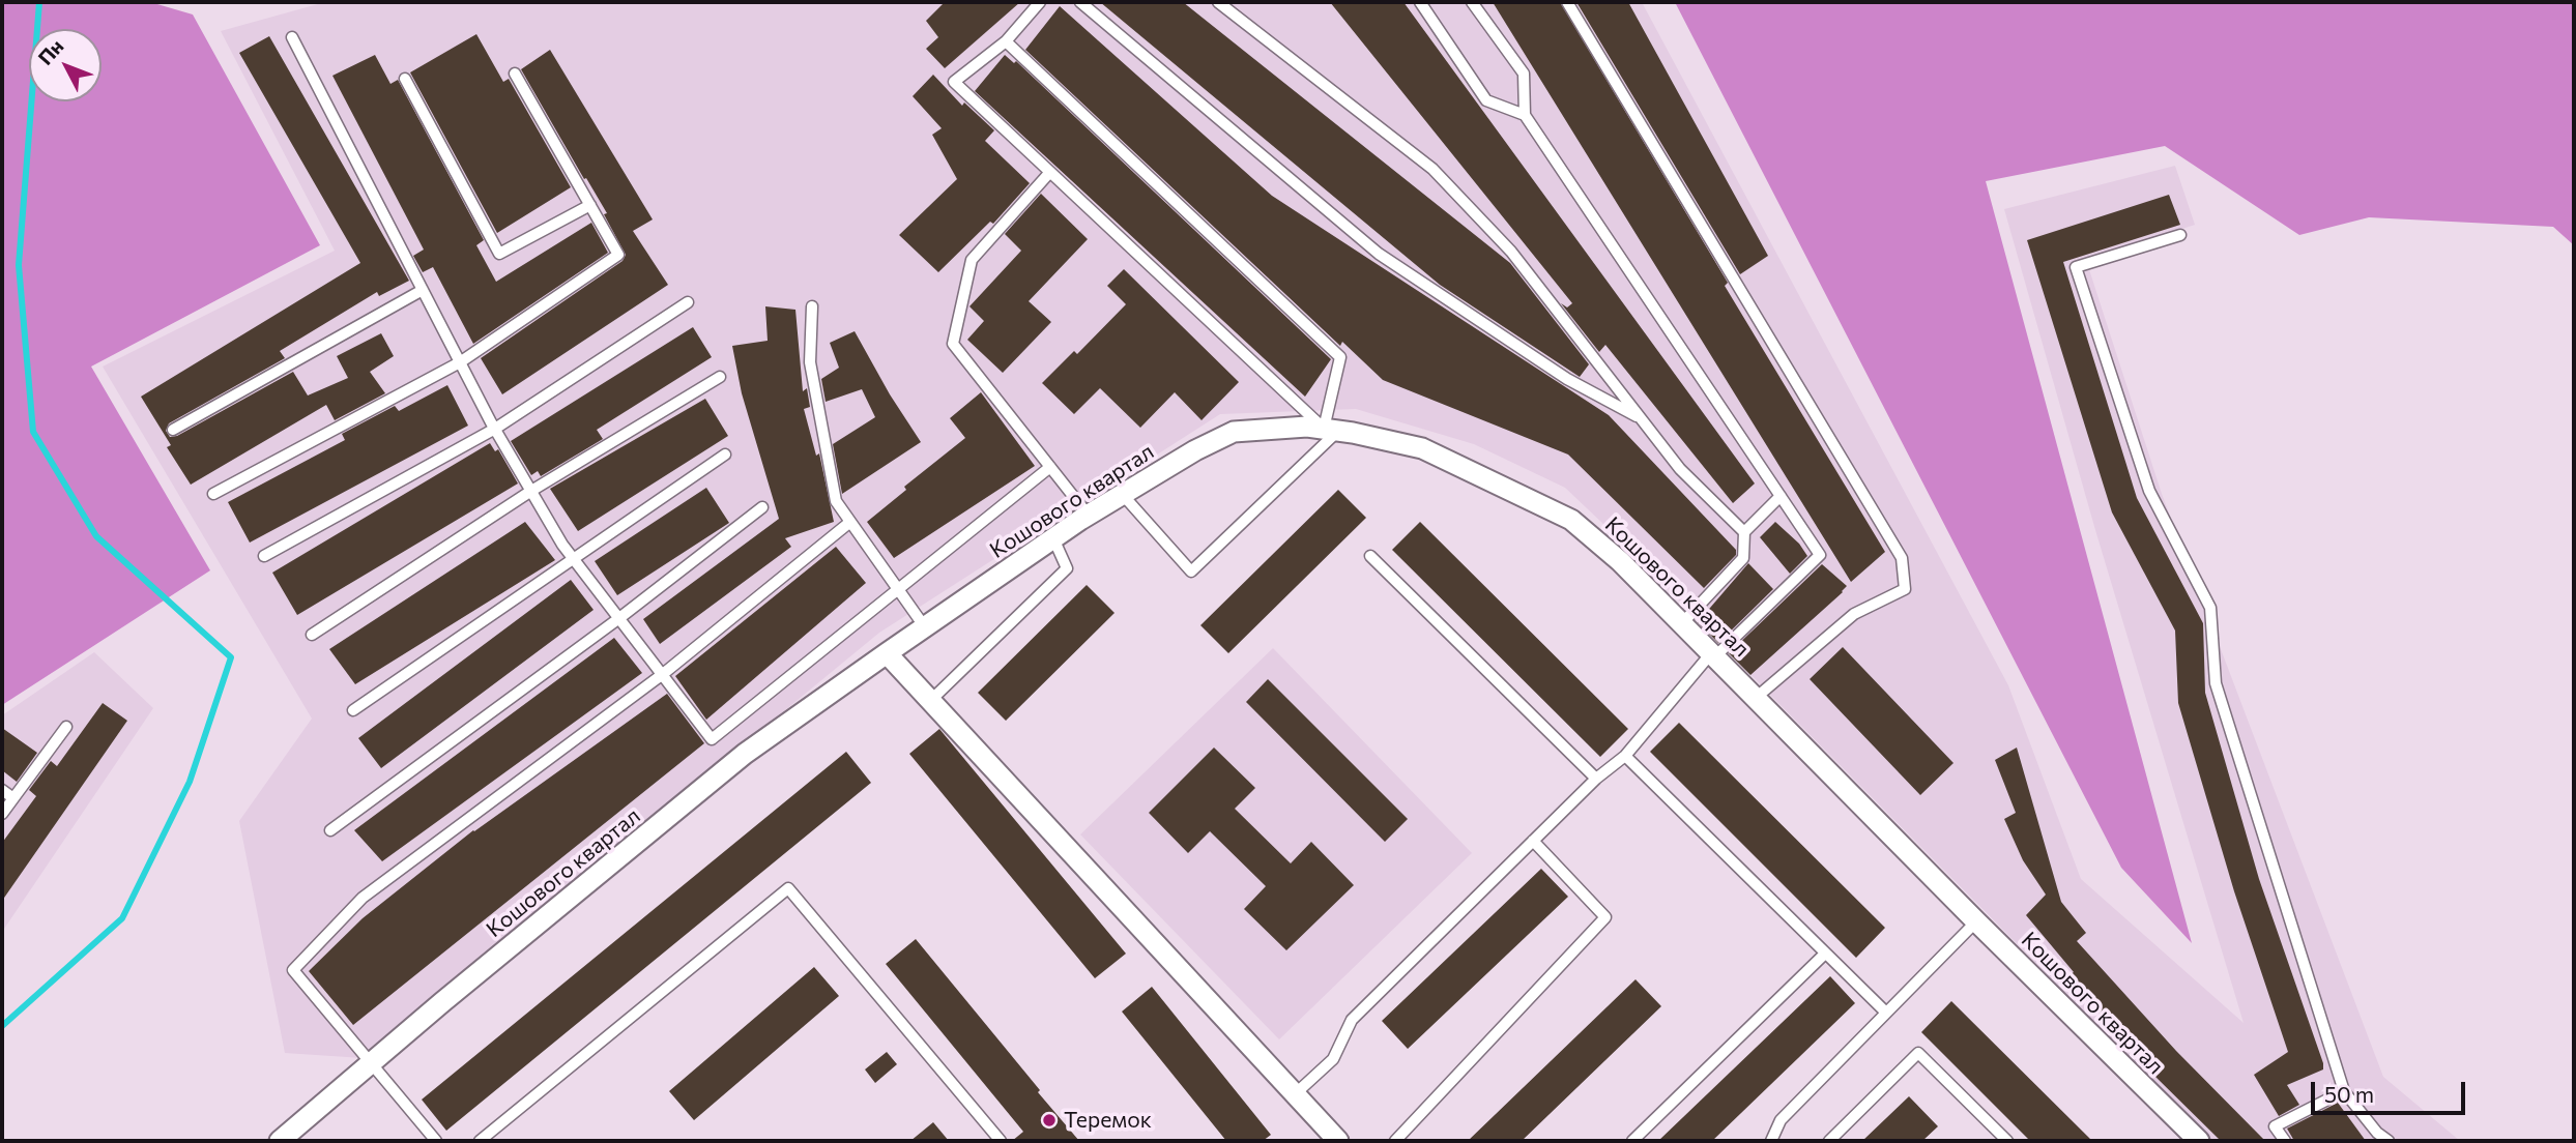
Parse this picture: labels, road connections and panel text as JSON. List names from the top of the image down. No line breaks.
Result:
{"streets":{"street":["Кошового квартал"]},"places":["Теремок"],"scale_bar":"50 m","north":"top left"}
